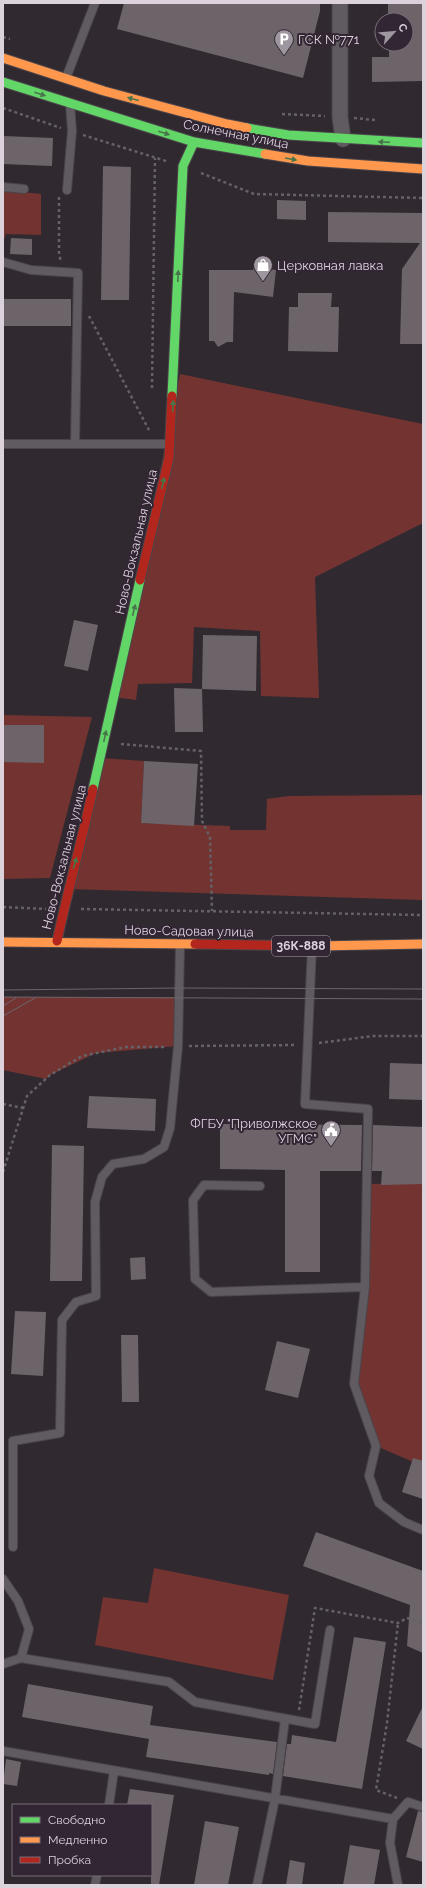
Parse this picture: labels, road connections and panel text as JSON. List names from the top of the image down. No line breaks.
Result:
{"streets":{"main road":["Солнечная улица","Ново-Вокзальная улица","Ново-Садовая улица","36К-888"]},"crossings":[["Солнечная улица","Ново-Вокзальная улица"],["Ново-Вокзальная улица","Ново-Садовая улица"]],"one_way":["Ново-Вокзальная улица"],"places":{"parking":["ГСК №771"],"shop":["Церковная лавка"],"public building":["ФГБУ \"Приволжское УГМС\""]},"legend":["Свободно","Медленно","Пробка"],"north":"top right"}
